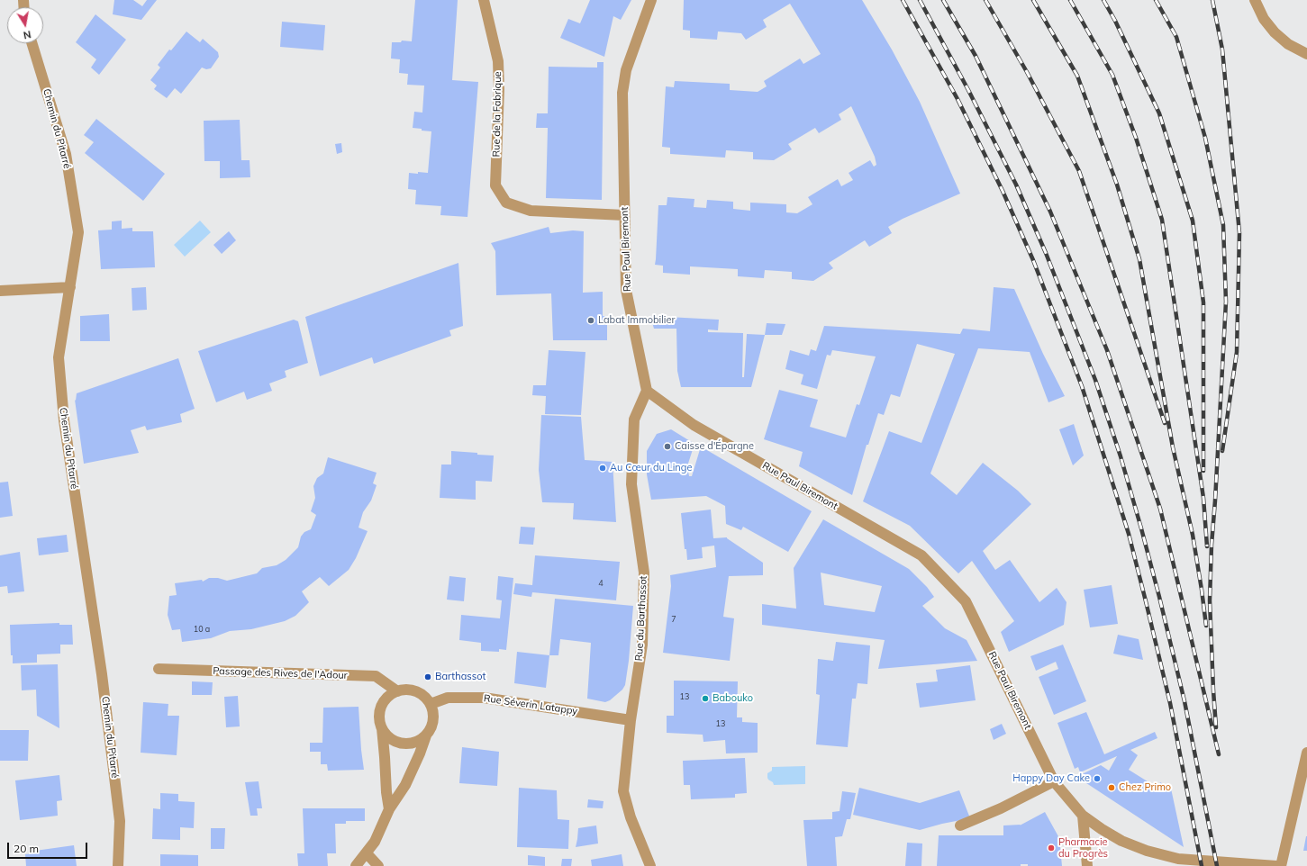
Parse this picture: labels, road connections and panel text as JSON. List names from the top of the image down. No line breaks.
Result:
{"streets":{"street":["Rue de la Fabrique","Chemin du Pitarré","Rue Paul Biremont","Rue du Barthassot","Passage des Rives de l'Adour","Rue Séverin Latappy"]},"crossings":[["Rue de la Fabrique","Rue Paul Biremont"],["Rue Paul Biremont","Rue du Barthassot"],["Rue du Barthassot","Rue Séverin Latappy"],["Passage des Rives de l'Adour","Rue Séverin Latappy"]],"places":["Labat Immobilier","Caisse d'Épargne","Au Cœur du Linge","Barthassot","Babouko","Happy Day Cake","Chez Primo","Pharmacie du Progrès"],"house_numbers":["4","7","10 a","13","13"],"scale_bar":"20 m","north":"bottom"}
